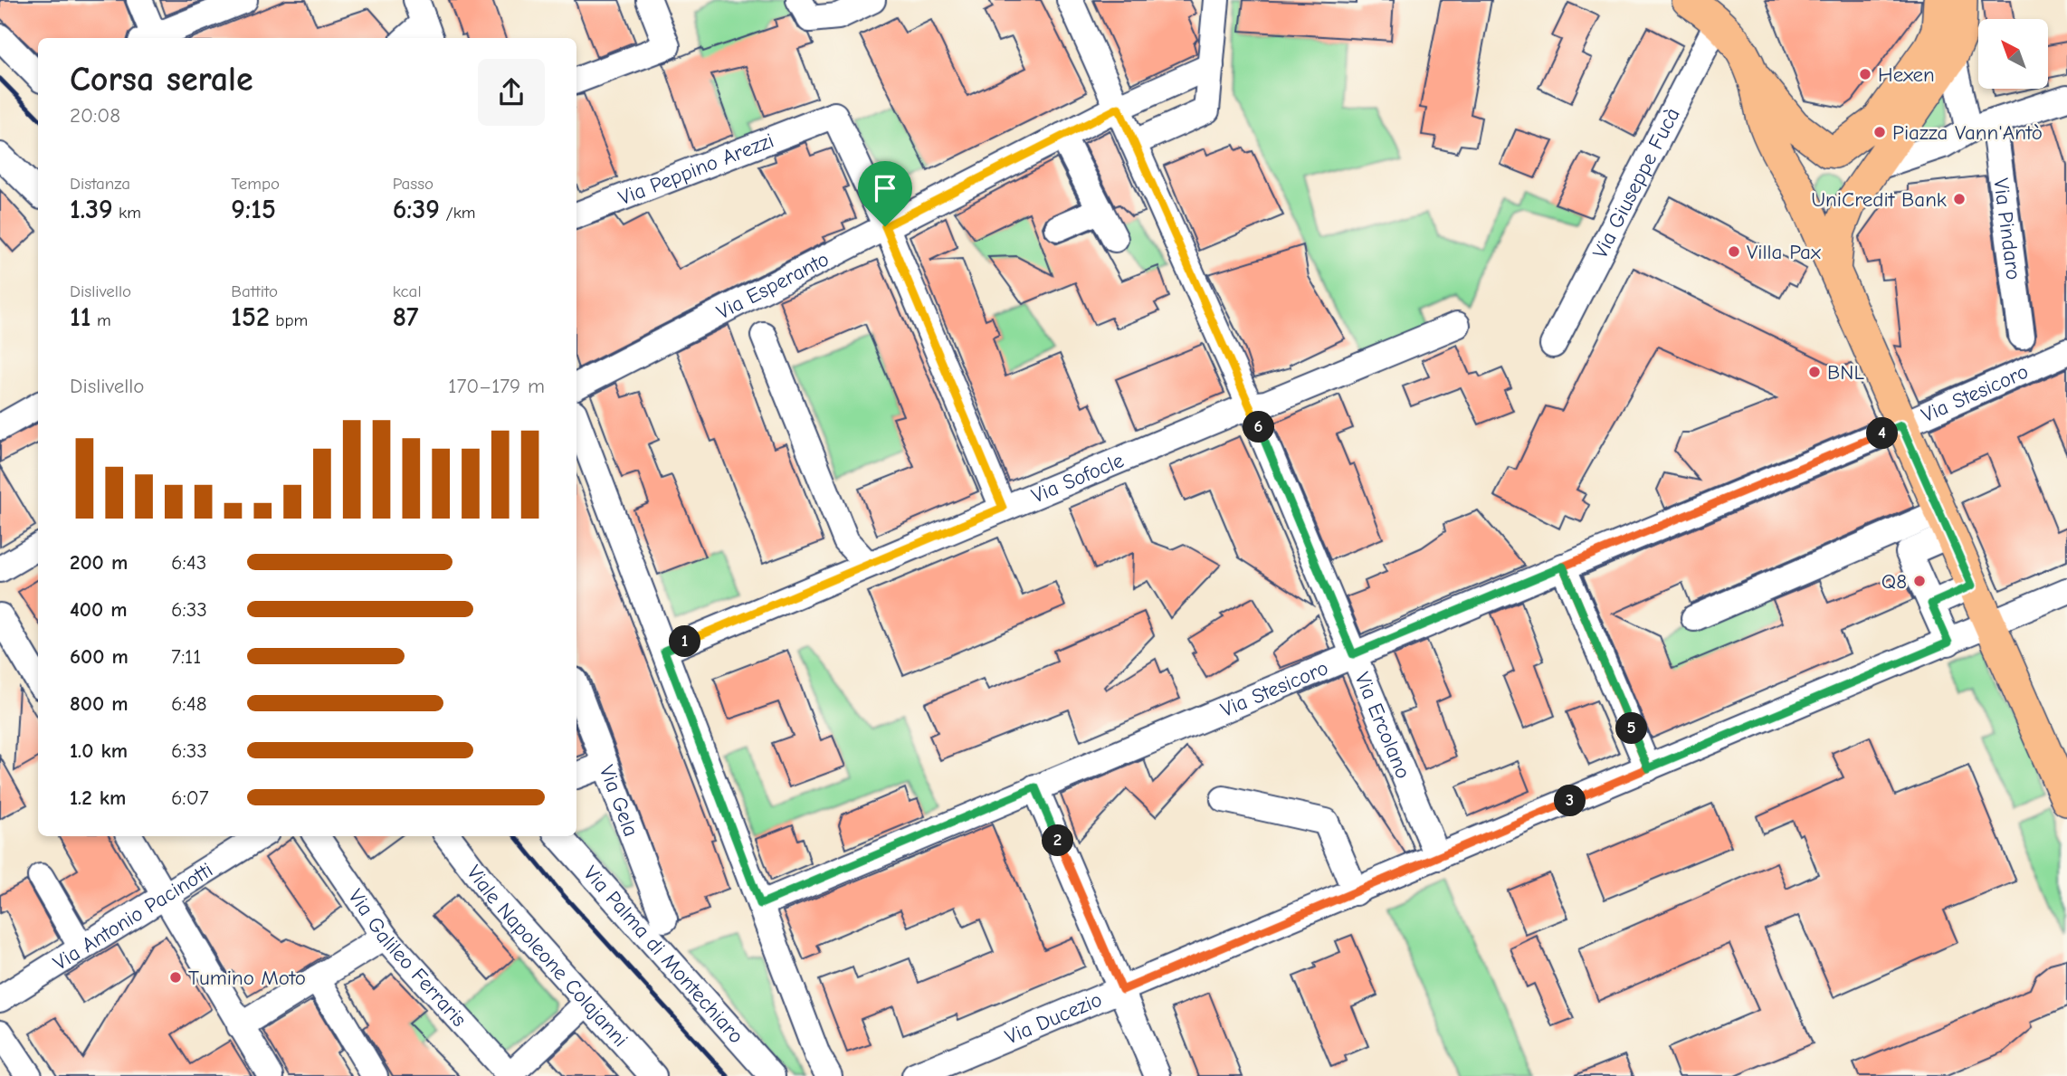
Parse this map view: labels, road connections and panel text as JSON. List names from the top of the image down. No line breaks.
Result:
{"streets":{"street":["Via Peppino Arezzi","Via Giuseppe Fucà","Via Pindaro","Via Esperanto","Via Stesicoro","Via Sofocle","Via Ercolano","Via Gela","Via Antonio Pacinotti","Via Palma di Montechiaro","Viale Napoleone Colajanni","Via Galileo Ferraris","Via Ducezio"]},"crossings":[["Via Peppino Arezzi","Via Esperanto"],["Via Esperanto","Via Ercolano"],["Via Stesicoro","Via Ercolano"],["Via Sofocle","Via Ercolano"],["Via Ercolano","Via Ducezio"]],"places":["Hexen","Piazza Vann'Antò","UniCredit Bank","Villa Pax","BNL","Q8","Tumino Moto"],"north":"top left","page":{"heading":["Corsa serale","20:08"],"stats":[["Distanza","1.39 km"],["Tempo","9:15"],["Passo","6:39 /km"],["Dislivello","11 m"],["Battito","152 bpm"],["kcal","87"]],"chart":["Dislivello","170–179 m"],"pins":["6","4","1","5","3","2"],"list":[{"name":"200 m","note":"6:43"},{"name":"400 m","note":"6:33"},{"name":"600 m","note":"7:11"},{"name":"800 m","note":"6:48"},{"name":"1.0 km","note":"6:33"},{"name":"1.2 km","note":"6:07"}]}}
